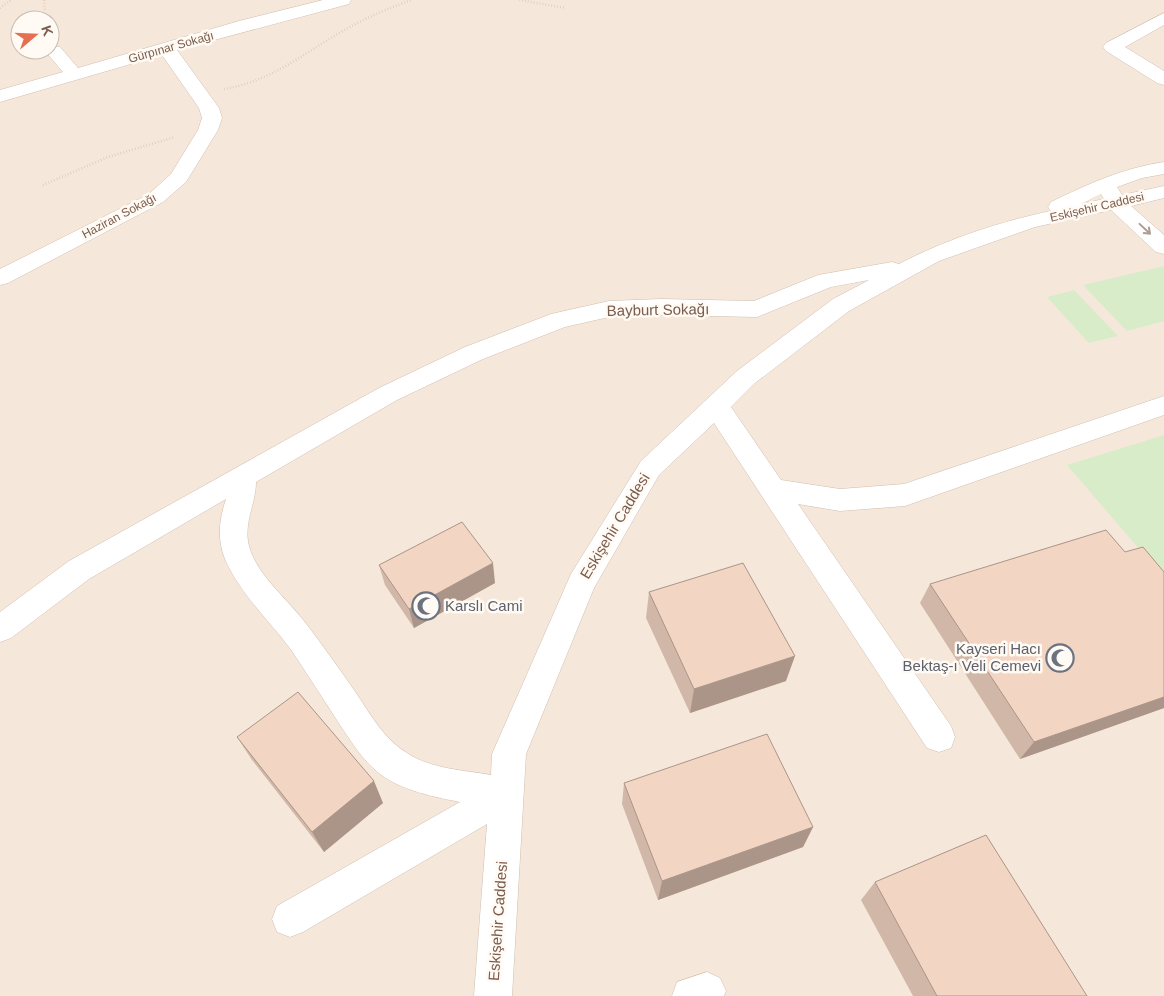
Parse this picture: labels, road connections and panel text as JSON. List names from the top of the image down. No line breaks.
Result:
{"streets":{"street":["Gürpınar Sokağı","Eskişehir Caddesi","Haziran Sokağı","Bayburt Sokağı"]},"crossings":[["Eskişehir Caddesi","Bayburt Sokağı"]],"places":{"mosque":["Karslı Cami","Kayseri Hacı Bektaş-ı Veli Cemevi"]},"north":"right"}
